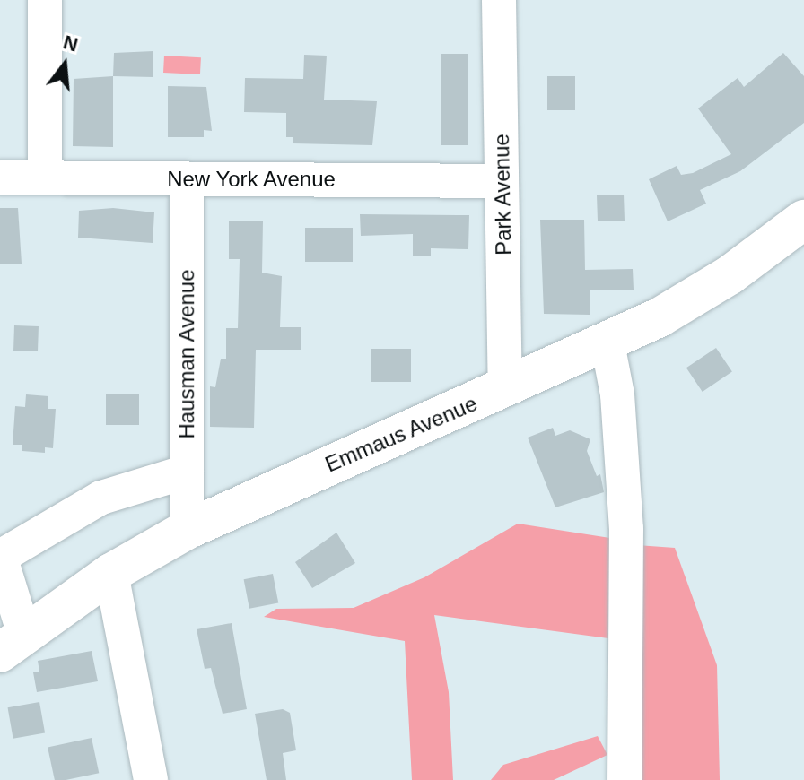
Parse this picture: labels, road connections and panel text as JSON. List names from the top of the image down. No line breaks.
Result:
{"streets":{"main road":["Emmaus Avenue"],"street":["New York Avenue","Park Avenue","Hausman Avenue"]},"crossings":[["New York Avenue","Park Avenue"],["New York Avenue","Hausman Avenue"],["Park Avenue","Emmaus Avenue"],["Hausman Avenue","Emmaus Avenue"]],"north":"top"}
